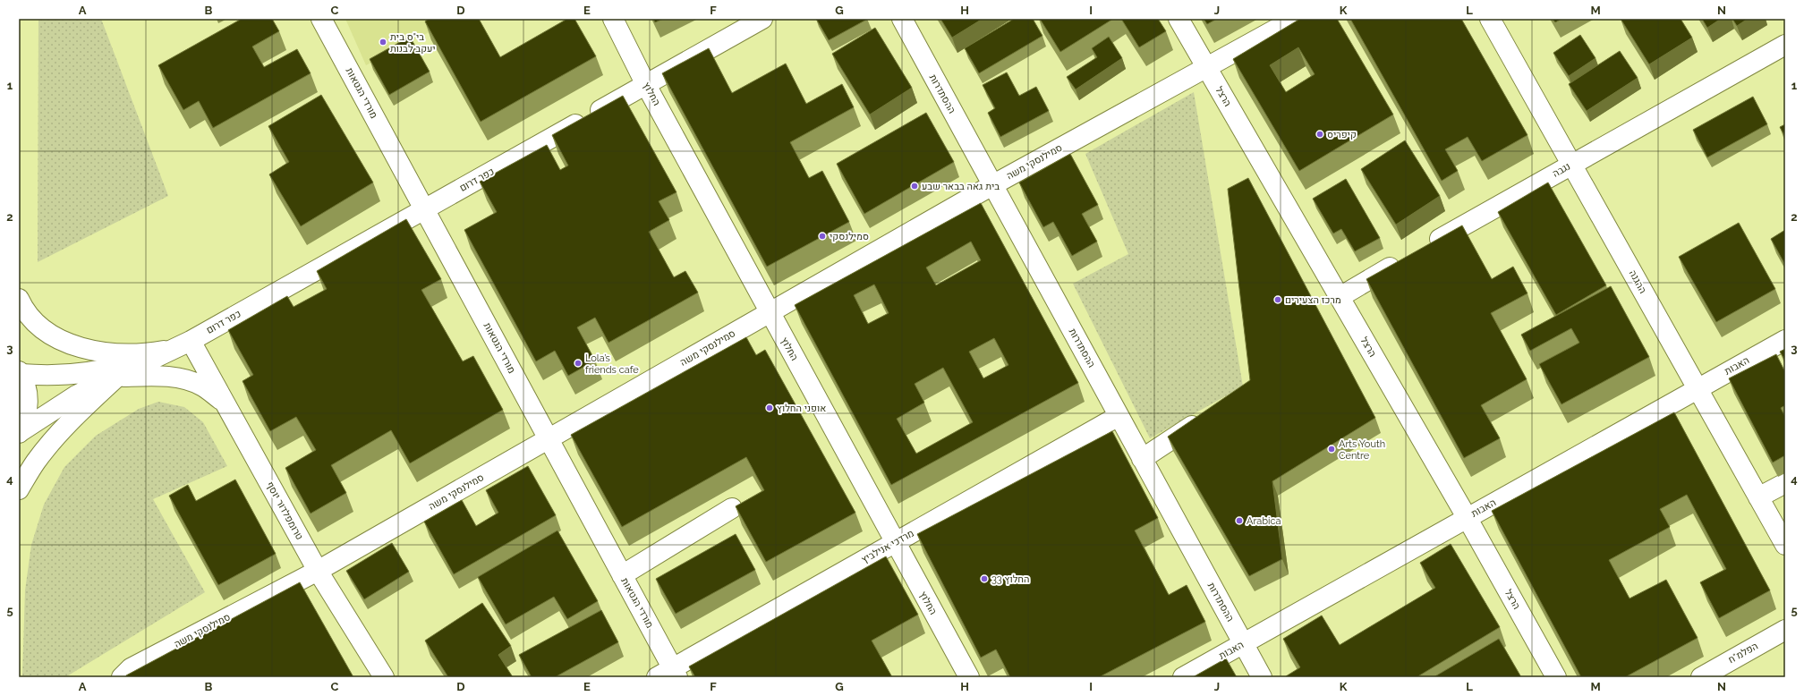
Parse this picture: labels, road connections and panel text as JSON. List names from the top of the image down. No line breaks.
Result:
{"streets":{"street":["מורדי הגטאות","החלוץ","ההסתדרות","הרצל","סמילנסקי משה","נגבה","כפר דרום","ההגנה","האבות","טרומפלדור יוסף","מרדכי אנילביץ","הפלמ\"ח"]},"crossings":[["מורדי הגטאות","סמילנסקי משה"],["מורדי הגטאות","כפר דרום"],["מורדי הגטאות","מרדכי אנילביץ"],["החלוץ","סמילנסקי משה"],["החלוץ","כפר דרום"],["החלוץ","מרדכי אנילביץ"],["ההסתדרות","סמילנסקי משה"],["ההסתדרות","האבות"],["ההסתדרות","מרדכי אנילביץ"],["הרצל","סמילנסקי משה"],["הרצל","האבות"],["סמילנסקי משה","טרומפלדור יוסף"],["נגבה","ההגנה"],["כפר דרום","טרומפלדור יוסף"],["ההגנה","האבות"]],"places":["בי\"ס בית יעקב לבנות","קיפריס","בית גאה בבאר שבע","סמילנסקי","מרכז הצעירים","Lola’s friends cafe","אופני החלוץ","Arts Youth Centre","Arabica","החלוץ 33"],"grid":{"columns":["A","B","C","D","E","F","G","H","I","J","K","L","M","N"],"rows":["1","2","3","4","5"]}}
